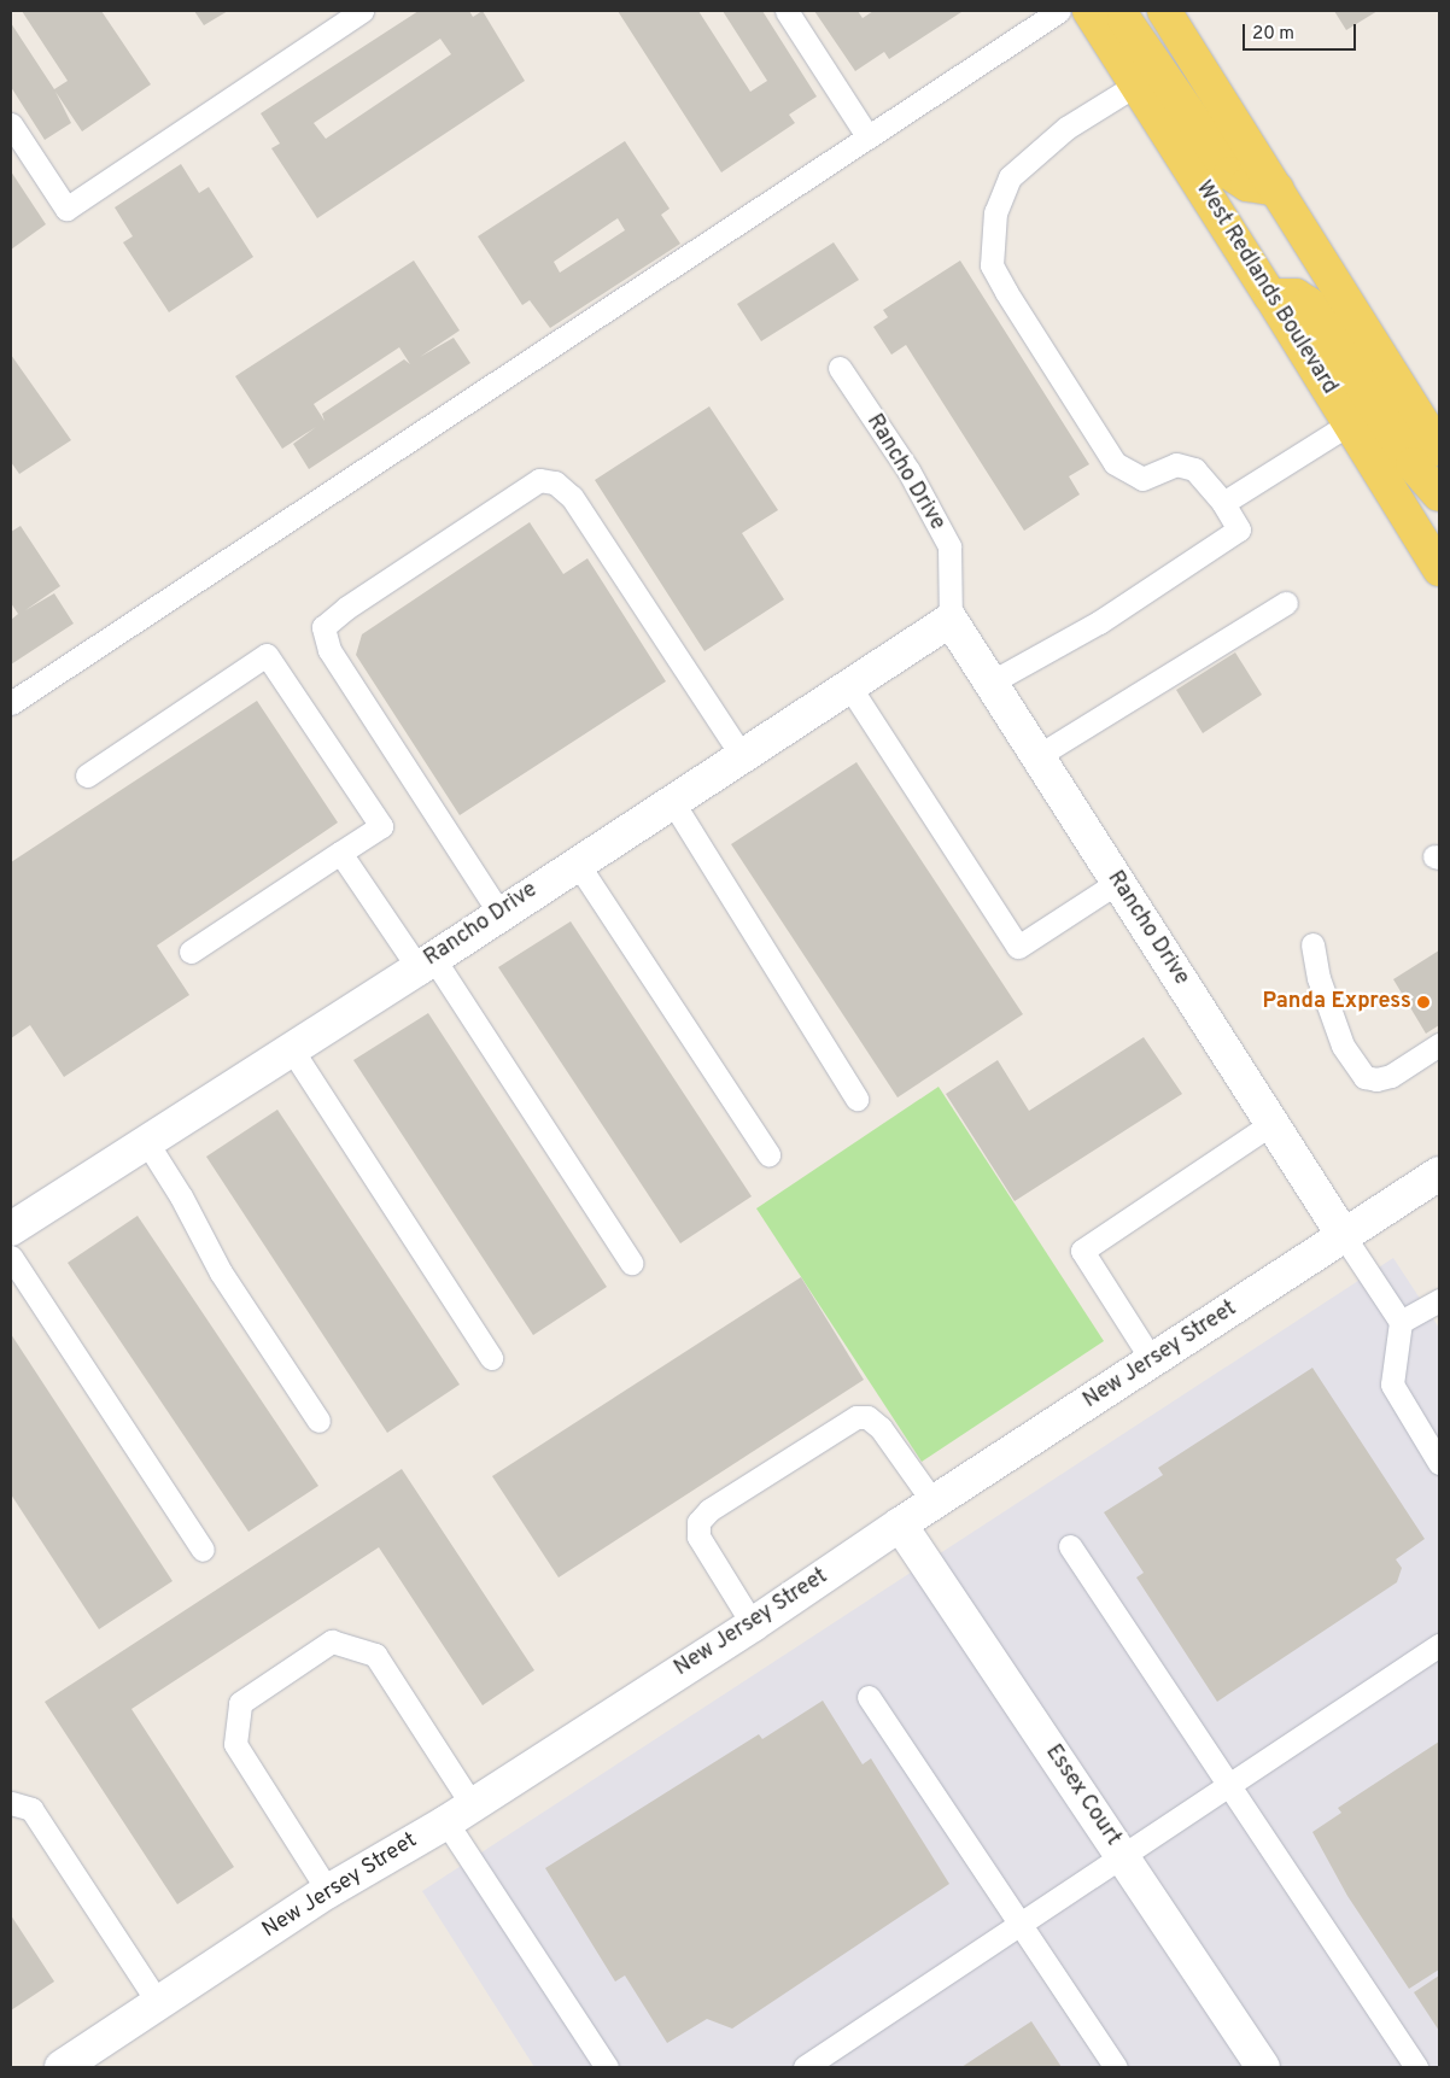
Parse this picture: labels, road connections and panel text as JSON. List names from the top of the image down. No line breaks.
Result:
{"streets":{"main road":["West Redlands Boulevard"],"street":["Rancho Drive","New Jersey Street","Essex Court"]},"crossings":[["Rancho Drive","New Jersey Street"],["New Jersey Street","Essex Court"]],"places":["Panda Express"],"scale_bar":"20 m"}
